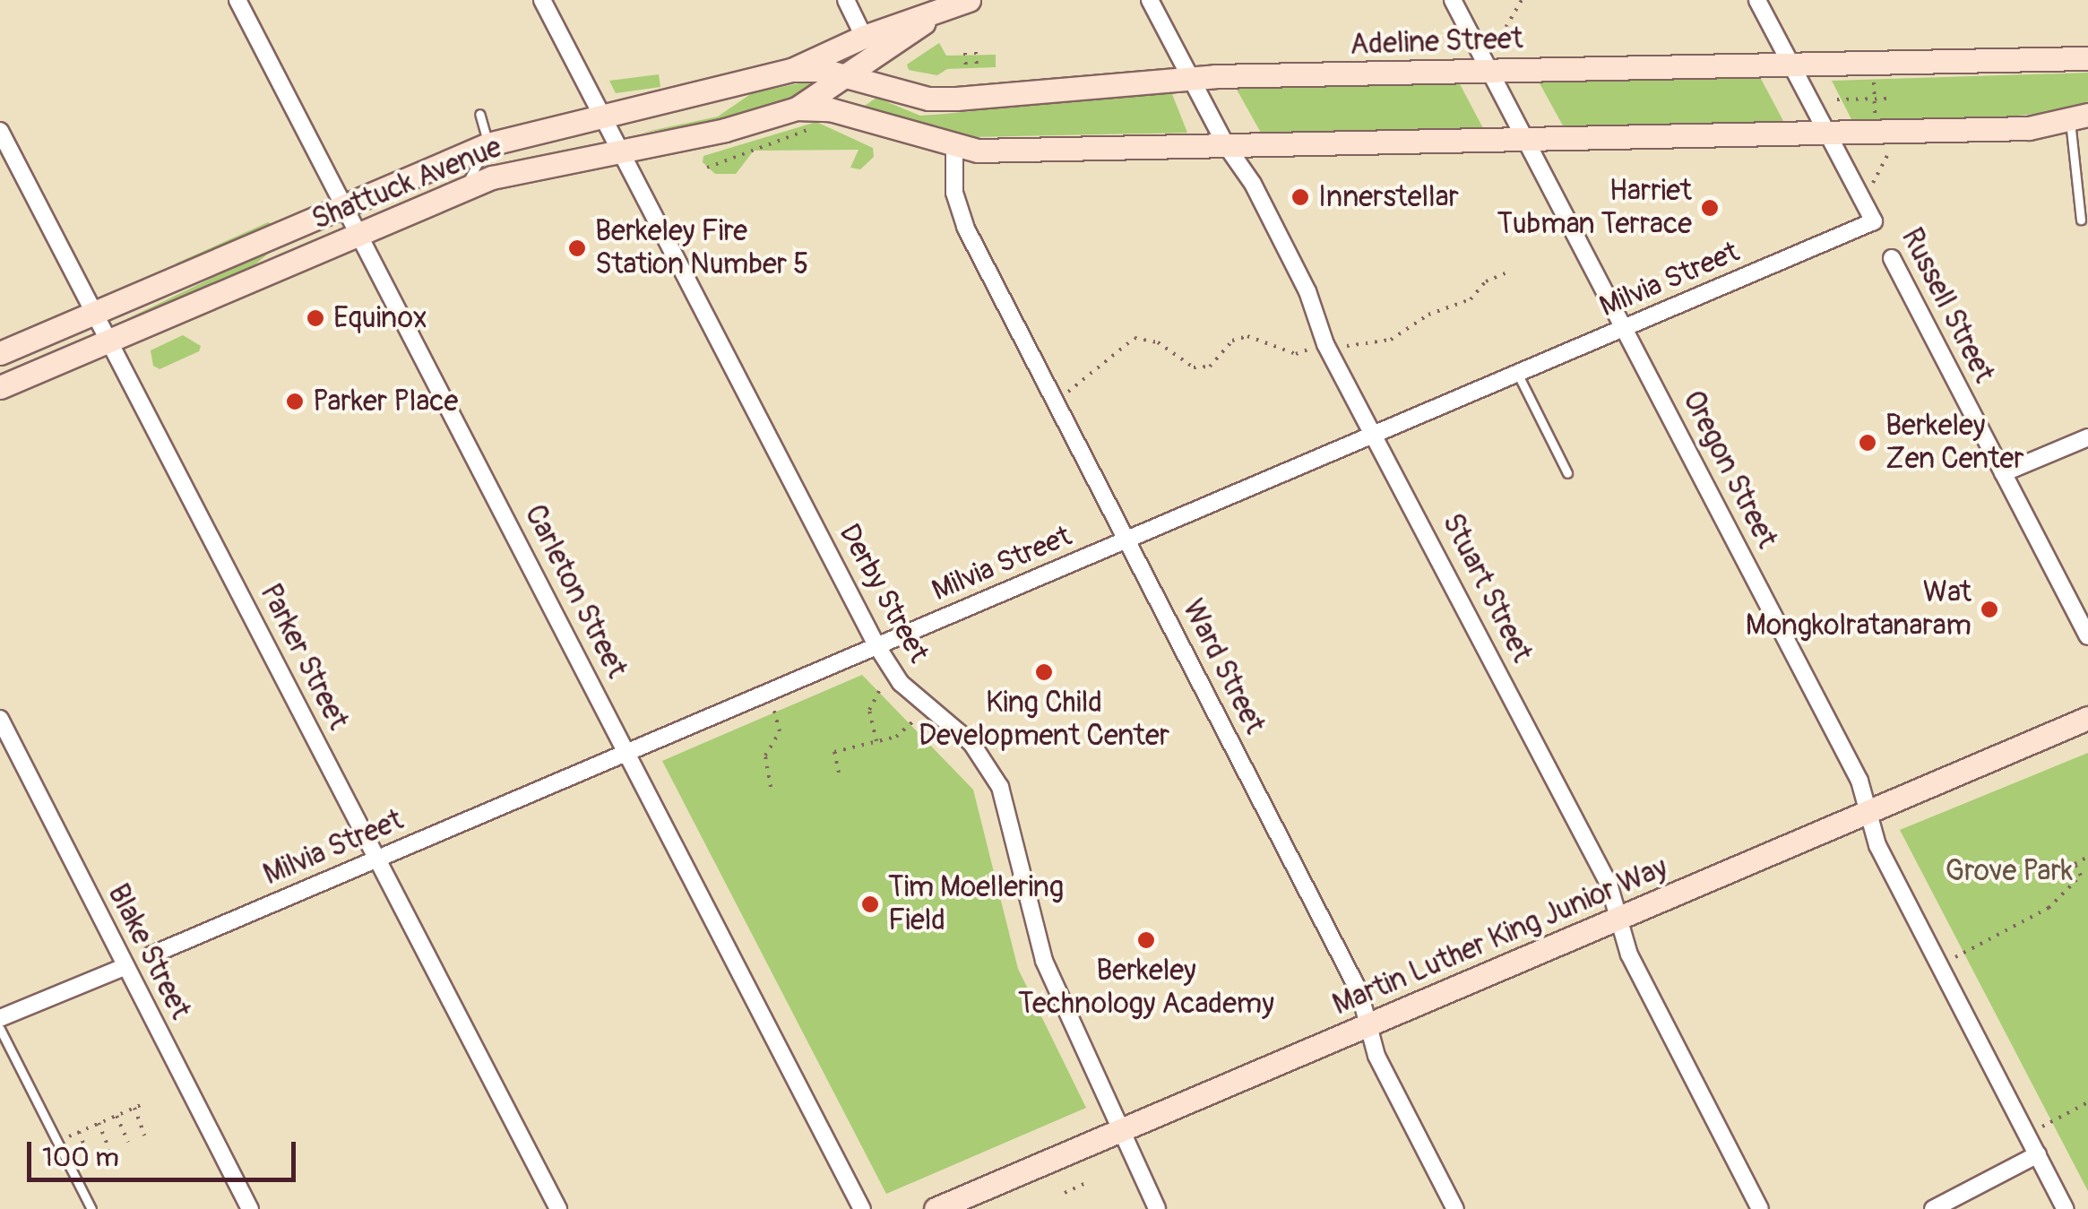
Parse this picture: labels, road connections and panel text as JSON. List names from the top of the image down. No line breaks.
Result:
{"streets":{"main road":["Adeline Street","Shattuck Avenue","Martin Luther King Junior Way"],"street":["Milvia Street","Russell Street","Oregon Street","Stuart Street","Carleton Street","Derby Street","Parker Street","Ward Street","Blake Street"]},"crossings":[["Adeline Street","Shattuck Avenue"],["Adeline Street","Russell Street"],["Adeline Street","Oregon Street"],["Adeline Street","Stuart Street"],["Shattuck Avenue","Carleton Street"],["Shattuck Avenue","Derby Street"],["Shattuck Avenue","Parker Street"],["Milvia Street","Russell Street"],["Milvia Street","Oregon Street"],["Milvia Street","Stuart Street"],["Milvia Street","Carleton Street"],["Milvia Street","Derby Street"],["Milvia Street","Parker Street"],["Milvia Street","Ward Street"],["Oregon Street","Martin Luther King Junior Way"],["Stuart Street","Martin Luther King Junior Way"],["Derby Street","Martin Luther King Junior Way"],["Ward Street","Martin Luther King Junior Way"]],"parks":["Grove Park"],"places":["Innerstellar","Harriet Tubman Terrace","Berkeley Fire Station Number 5","Equinox","Parker Place","Berkeley Zen Center","Wat Mongkolratanaram","King Child Development Center","Tim Moellering Field","Berkeley Technology Academy"],"scale_bar":"100 m"}
